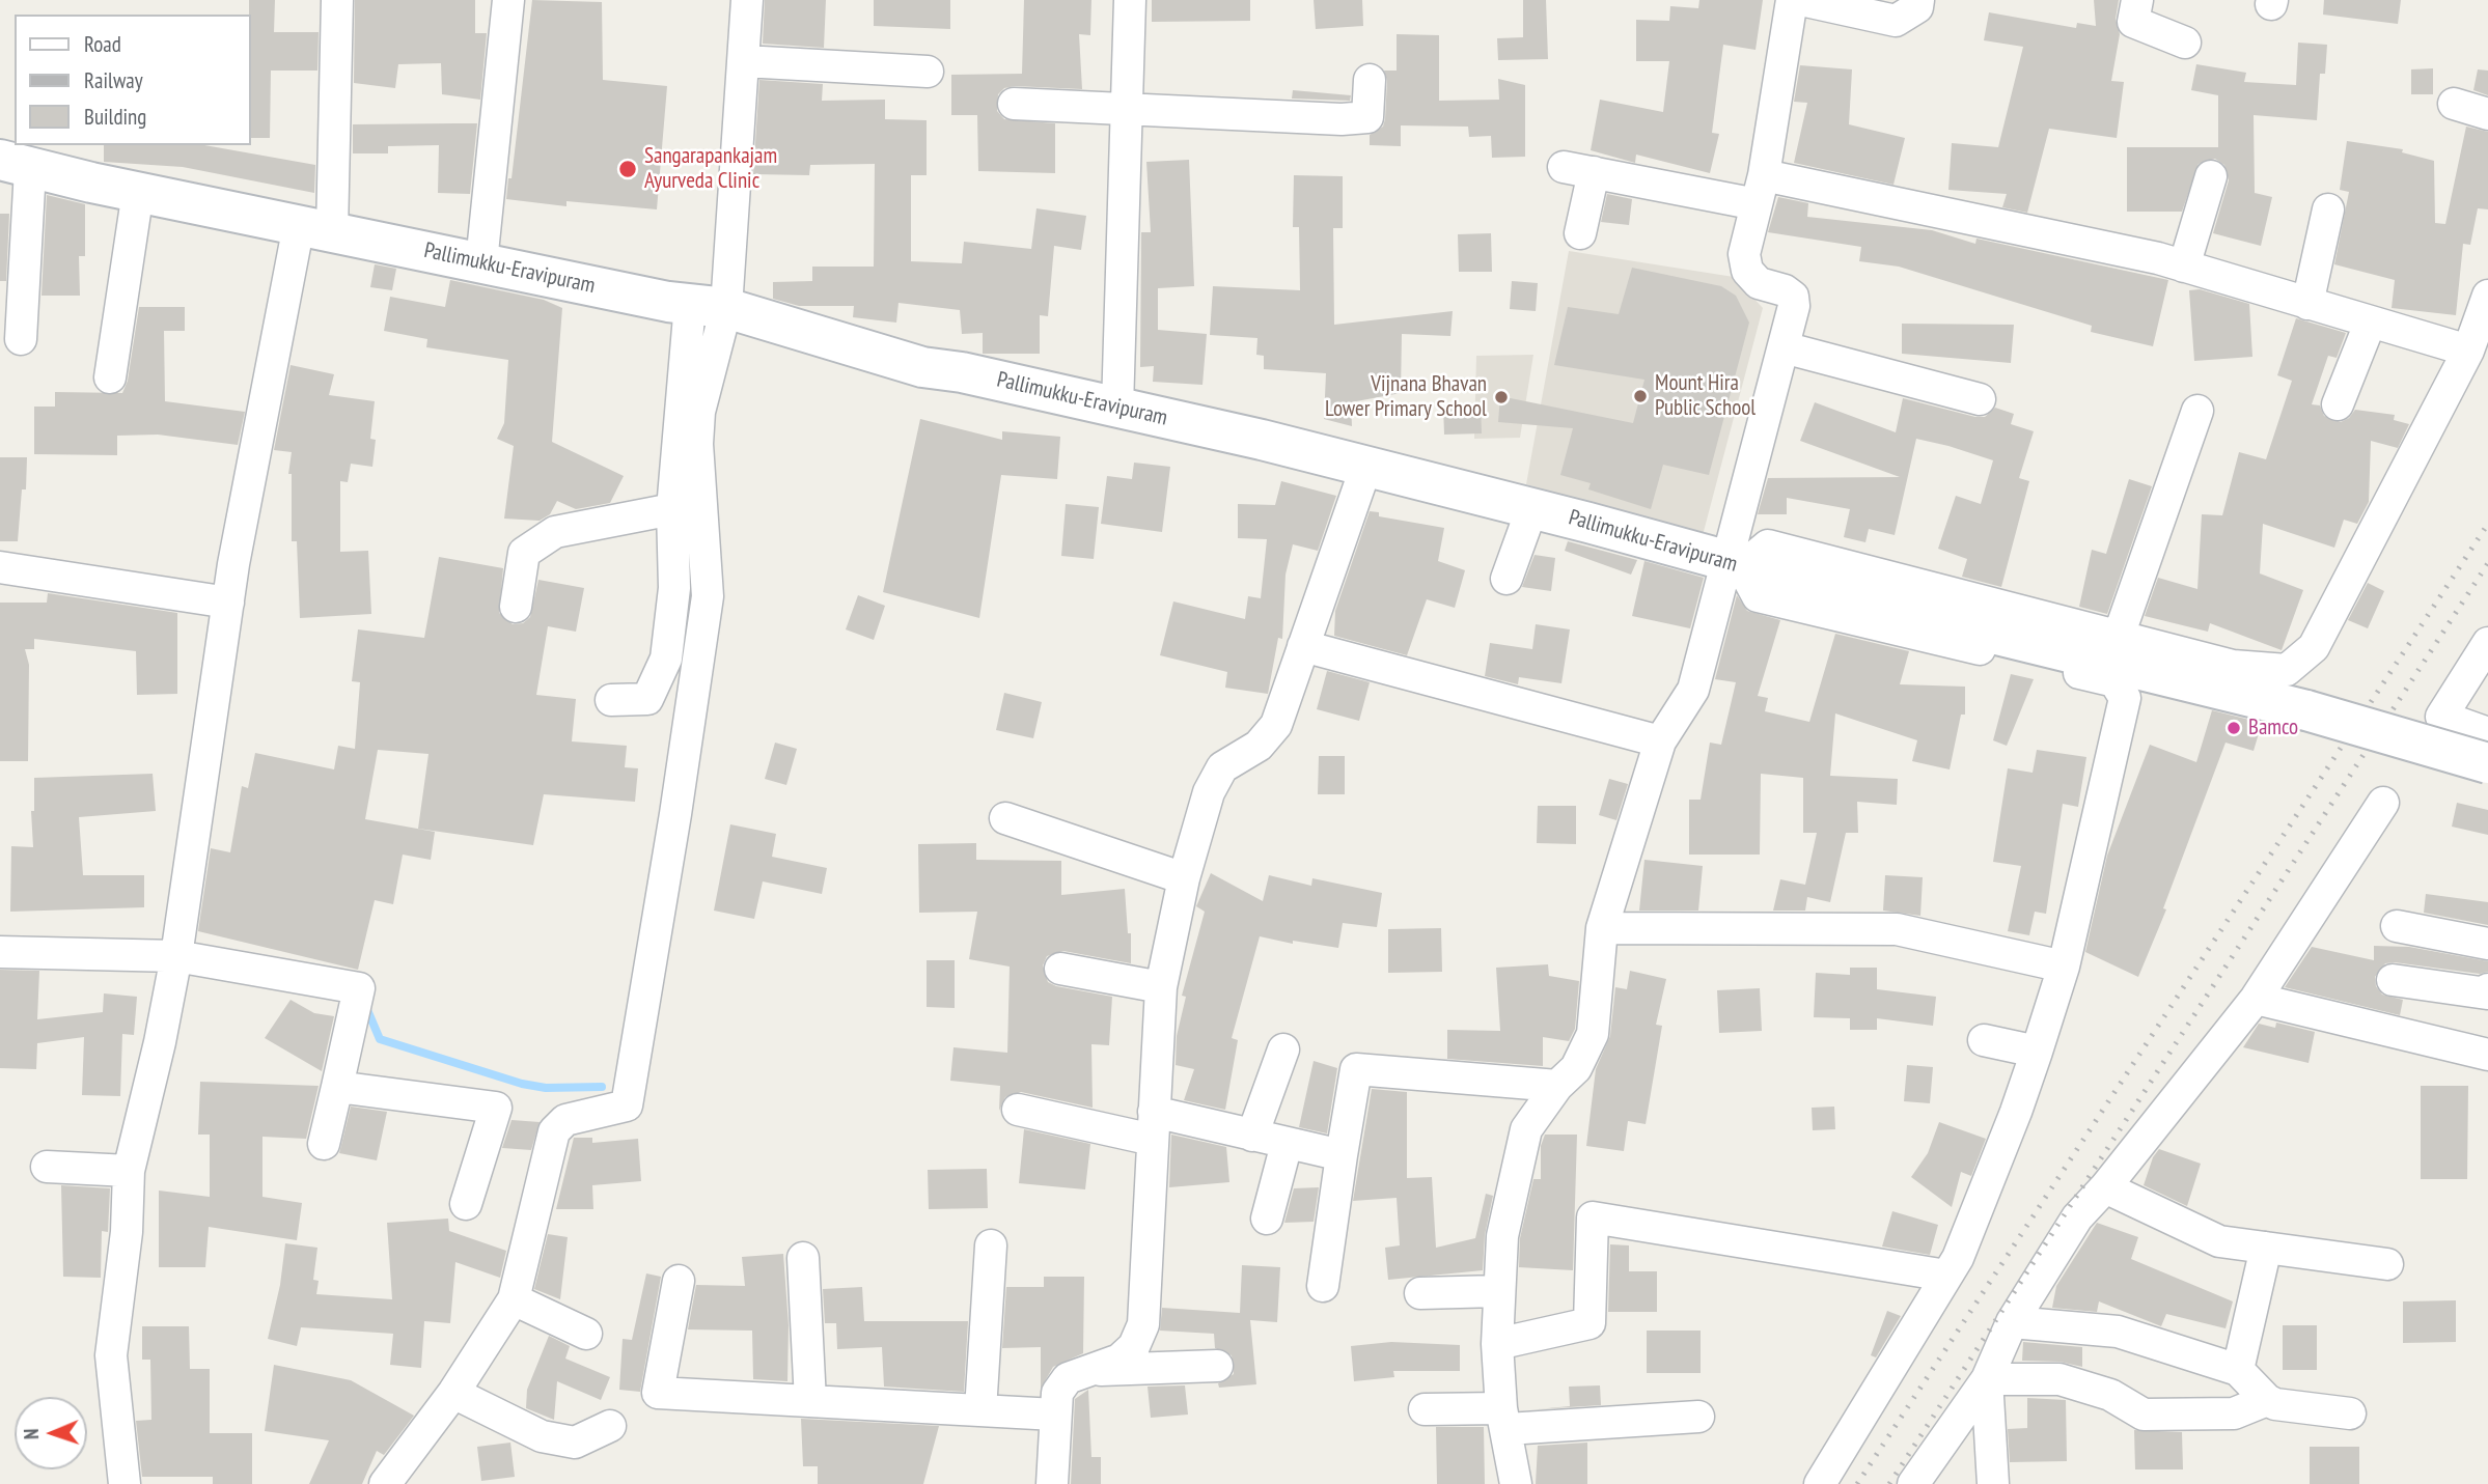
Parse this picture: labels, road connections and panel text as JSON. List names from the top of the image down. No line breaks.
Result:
{"streets":{"main road":["Pallimukku-Eravipuram"]},"places":["Sangarapankajam Ayurveda Clinic","Mount Hira Public School","Vijnana Bhavan Lower Primary School","Bamco"],"legend":["Road","Railway","Building"],"north":"left"}
